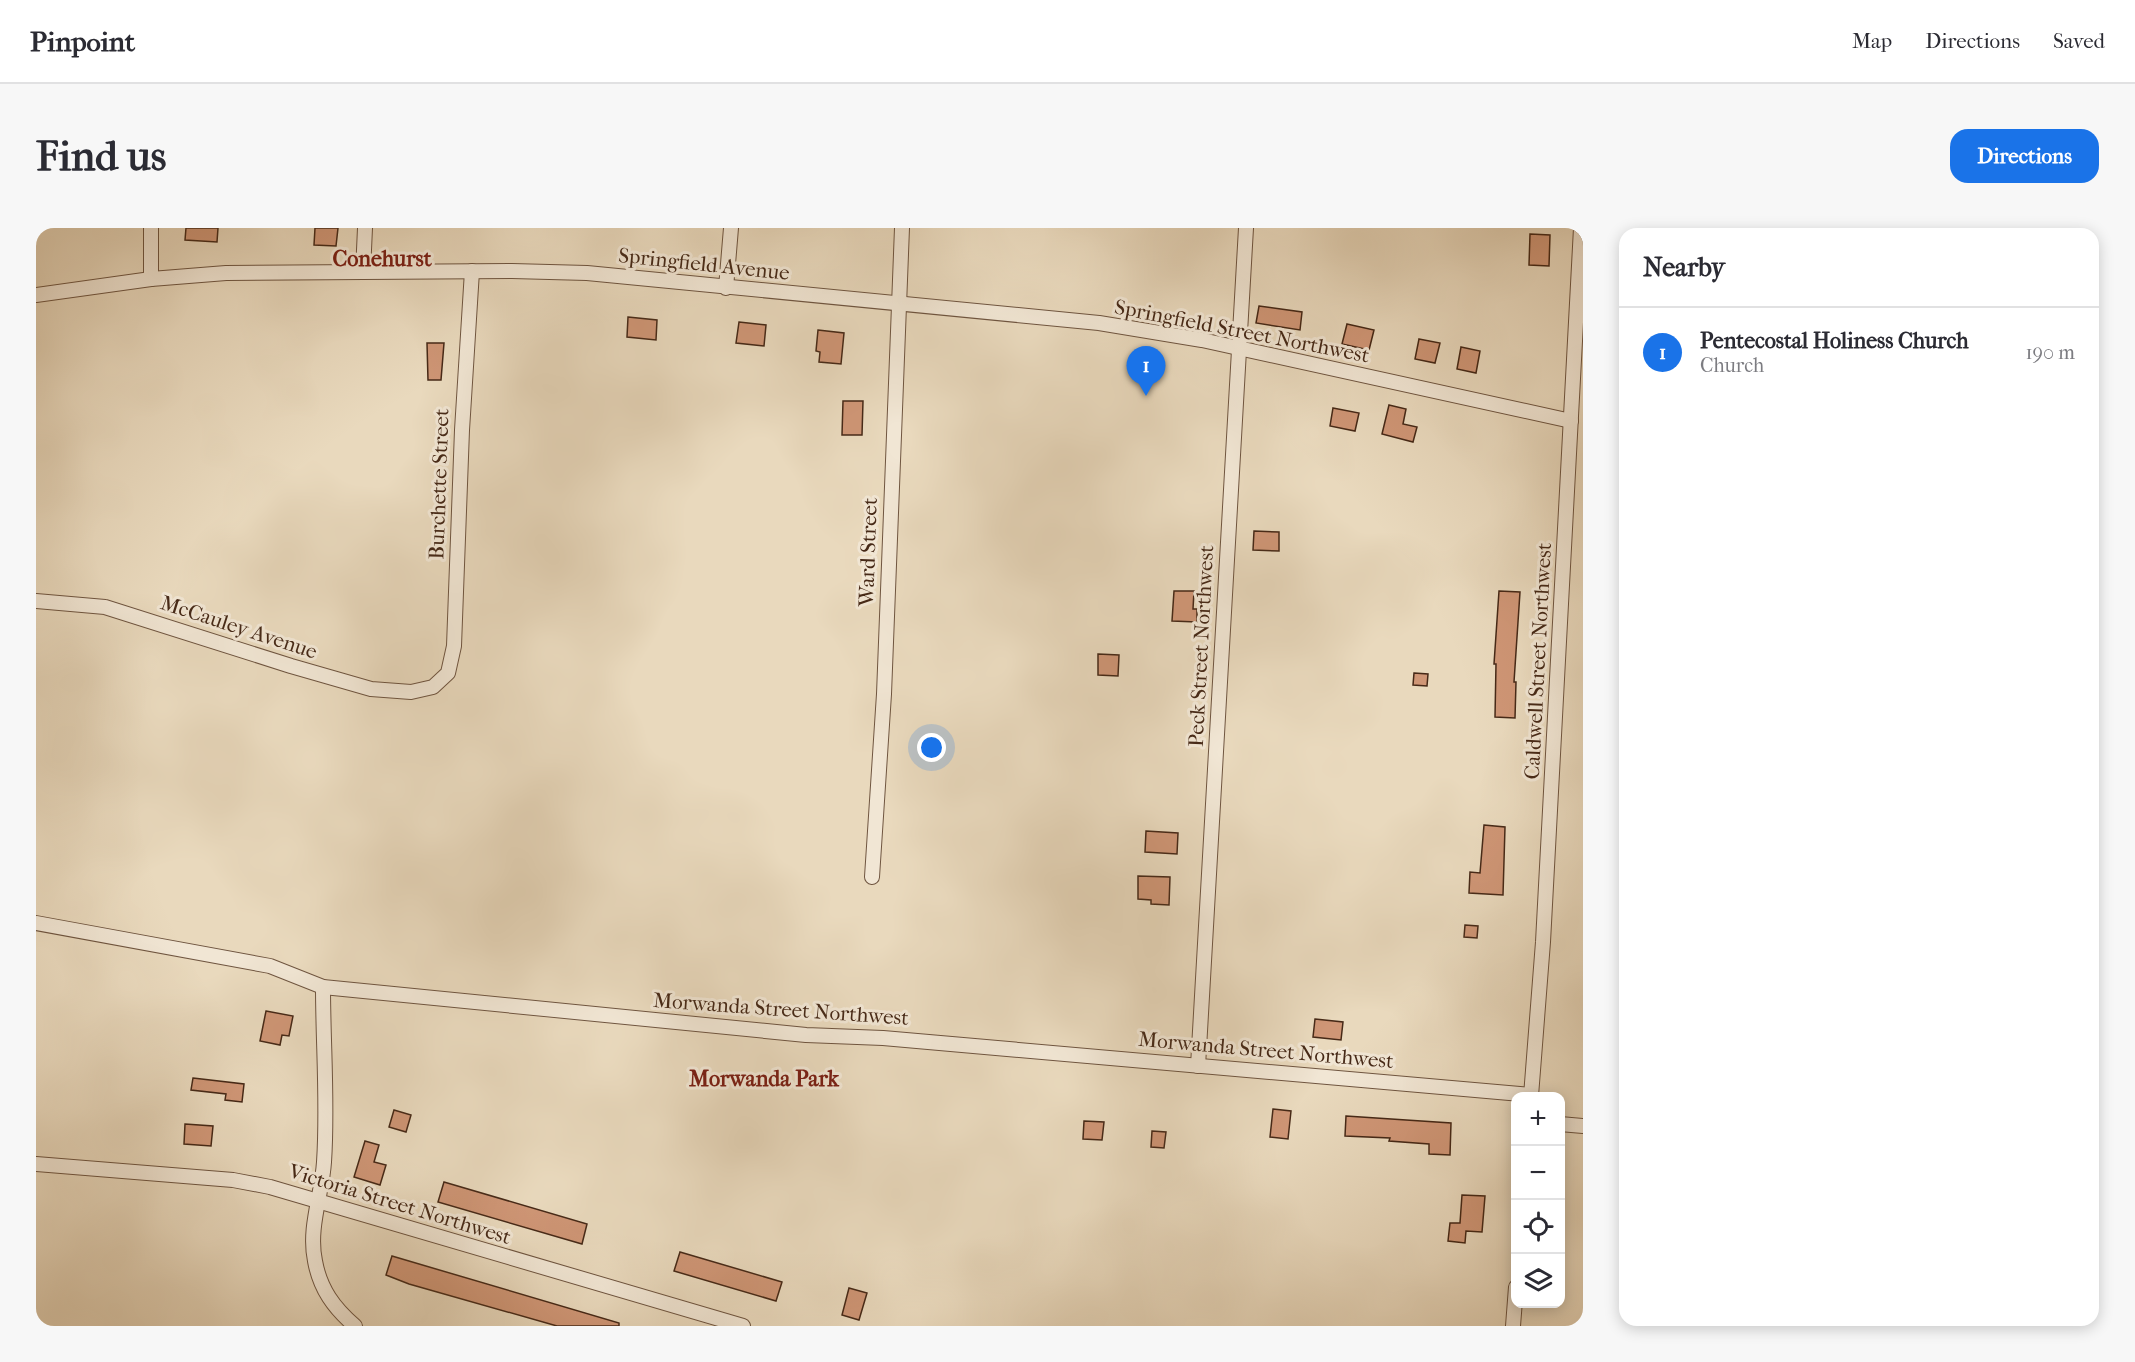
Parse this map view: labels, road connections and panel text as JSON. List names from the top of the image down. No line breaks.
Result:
{"streets":{"street":["Springfield Avenue","Springfield Street Northwest","Burchette Street","Ward Street","McCauley Avenue","Peck Street Northwest","Caldwell Street Northwest","Morwanda Street Northwest","Victoria Street Northwest"]},"crossings":[["Springfield Avenue","Springfield Street Northwest"],["Springfield Avenue","Burchette Street"],["Springfield Avenue","Ward Street"],["Springfield Street Northwest","Ward Street"],["Springfield Street Northwest","Peck Street Northwest"],["Springfield Street Northwest","Caldwell Street Northwest"],["Burchette Street","McCauley Avenue"],["Peck Street Northwest","Morwanda Street Northwest"]],"districts":["Conehurst","Morwanda Park"],"page":{"header":"Pinpoint","nav":["Map","Directions","Saved"],"buttons":"Directions","title":"Find us","heading":"Nearby","list":[{"mark":"1","name":"Pentecostal Holiness Church","note":"Church","value":"190 m"}],"pins":"1","map_buttons":["+","−"]}}
